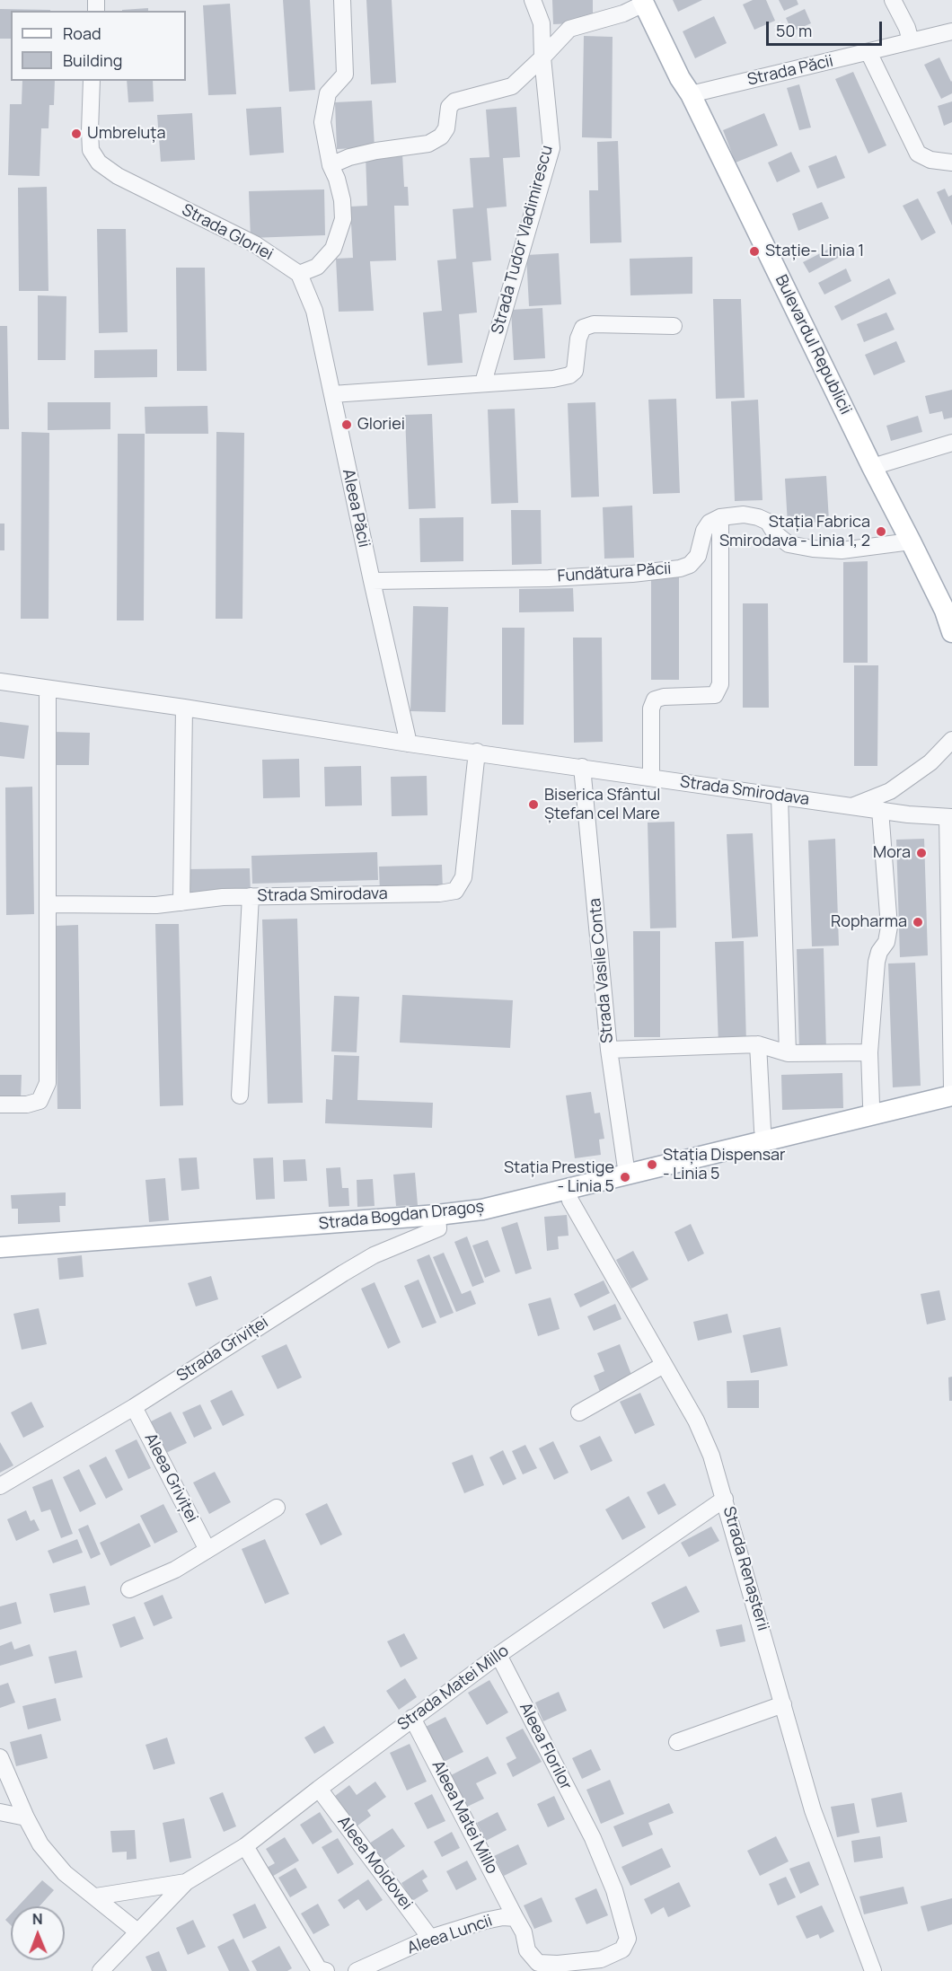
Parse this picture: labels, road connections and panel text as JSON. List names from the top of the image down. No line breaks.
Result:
{"streets":{"main road":["Bulevardul Republicii","Strada Bogdan Dragoș"],"street":["Strada Păcii","Strada Gloriei","Strada Tudor Vladimirescu","Aleea Păcii","Fundătura Păcii","Strada Smirodava","Strada Vasile Conta","Strada Griviței","Aleea Griviței","Strada Renașterii","Strada Matei Millo","Aleea Florilor","Aleea Matei Millo","Aleea Moldovei","Aleea Luncii"]},"crossings":[["Strada Păcii","Bulevardul Republicii"],["Strada Gloriei","Aleea Păcii"],["Aleea Păcii","Fundătura Păcii"],["Aleea Păcii","Strada Smirodava"],["Strada Smirodava","Strada Vasile Conta"],["Strada Vasile Conta","Strada Bogdan Dragoș"],["Strada Bogdan Dragoș","Strada Griviței"],["Strada Bogdan Dragoș","Strada Renașterii"],["Strada Griviței","Aleea Griviței"],["Strada Renașterii","Strada Matei Millo"],["Strada Matei Millo","Aleea Florilor"],["Strada Matei Millo","Aleea Matei Millo"],["Strada Matei Millo","Aleea Moldovei"],["Aleea Florilor","Aleea Luncii"],["Aleea Matei Millo","Aleea Luncii"],["Aleea Moldovei","Aleea Luncii"]],"places":["Umbreluța","Stație- Linia 1","Gloriei","Stația Fabrica Smirodava - Linia 1, 2","Biserica Sfântul Ștefan cel Mare","Mora","Ropharma","Stația Dispensar - Linia 5","Stația Prestige - Linia 5"],"legend":["Road","Building"],"scale_bar":"50 m","north":"top"}
